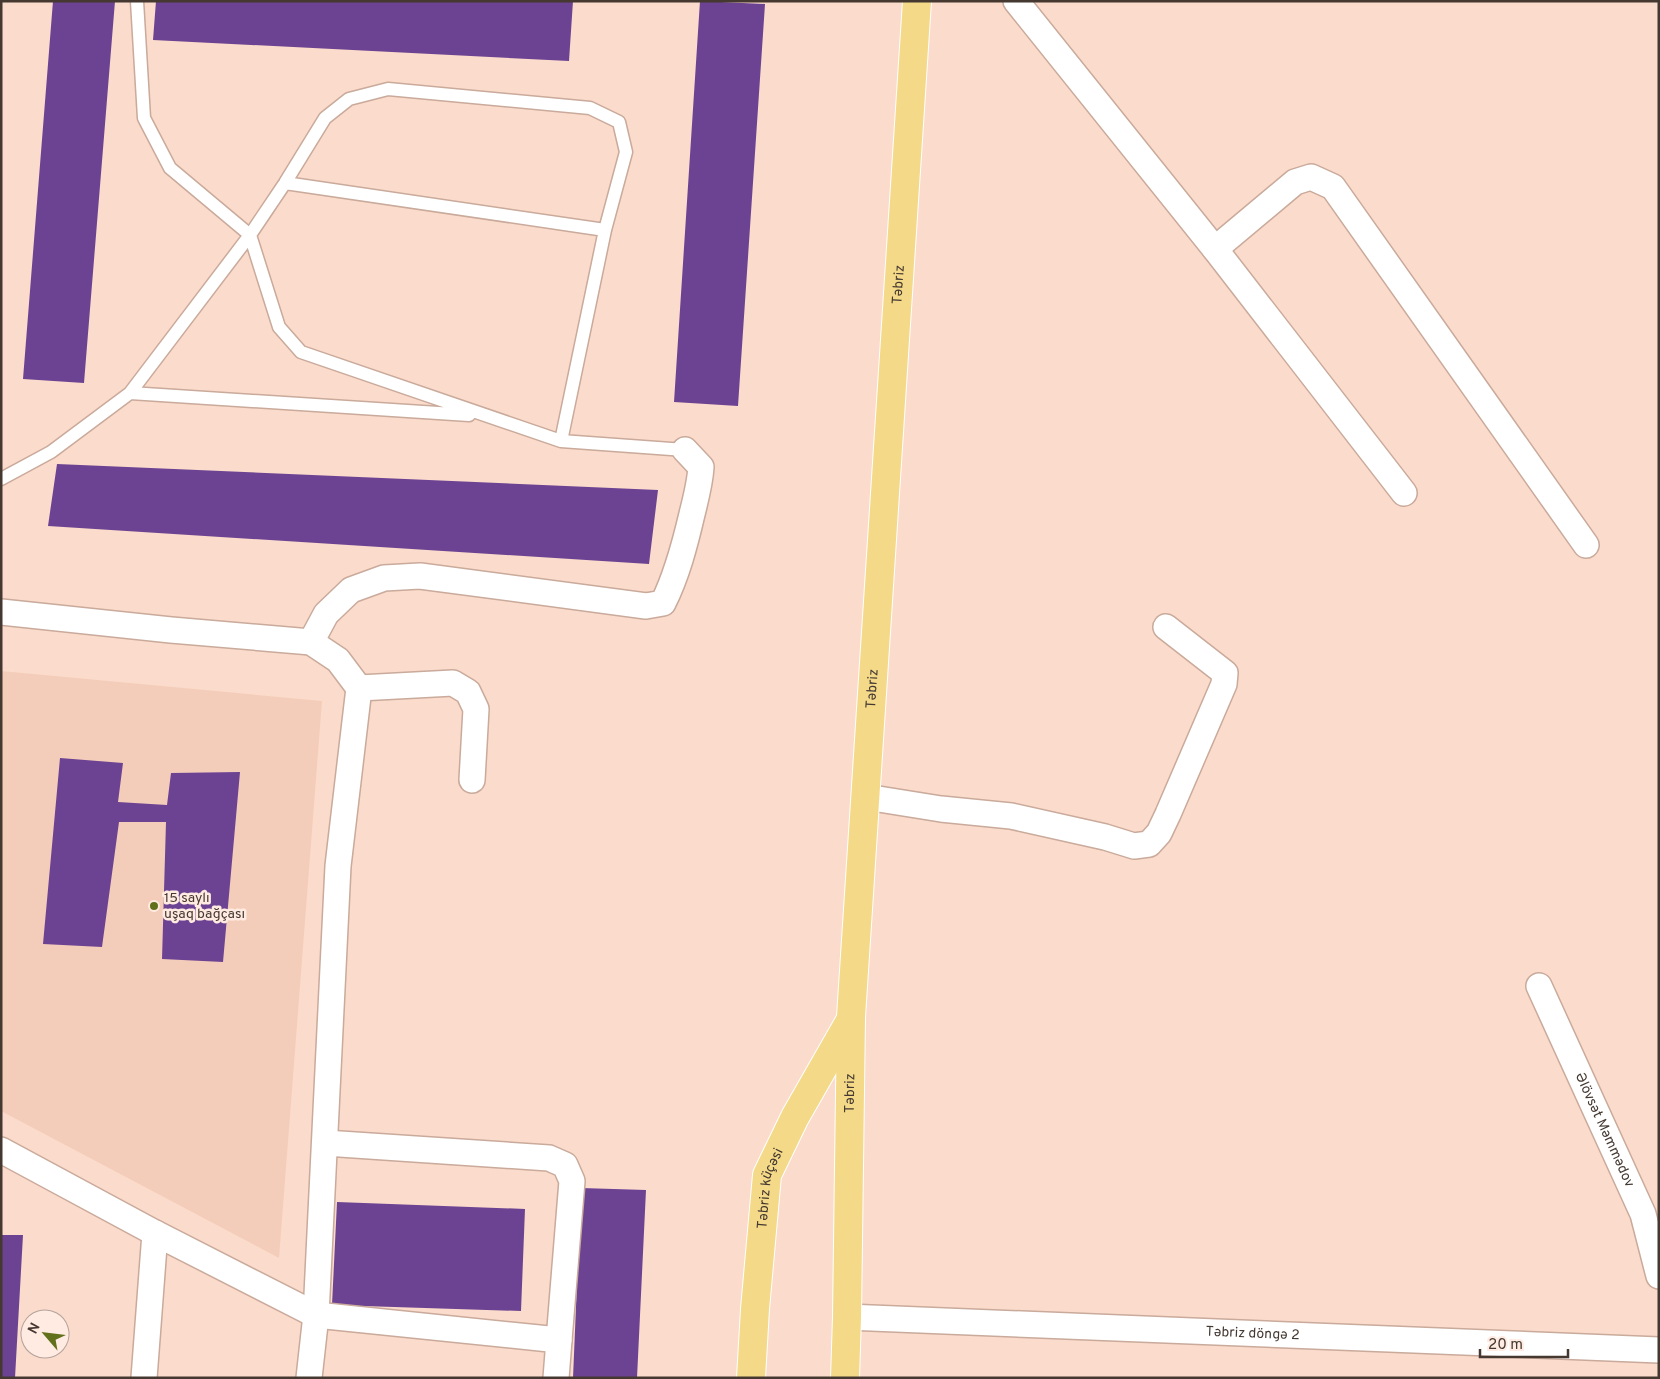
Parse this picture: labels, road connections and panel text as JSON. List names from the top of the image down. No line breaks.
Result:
{"streets":{"main road":["Təbriz","Təbriz küçəsi"],"street":["Əlövsət Məmmədov","Təbriz döngə 2"]},"crossings":[["Təbriz","Təbriz küçəsi"],["Təbriz","Təbriz döngə 2"]],"places":["15 saylı uşaq bağçası"],"scale_bar":"20 m","north":"top left"}
